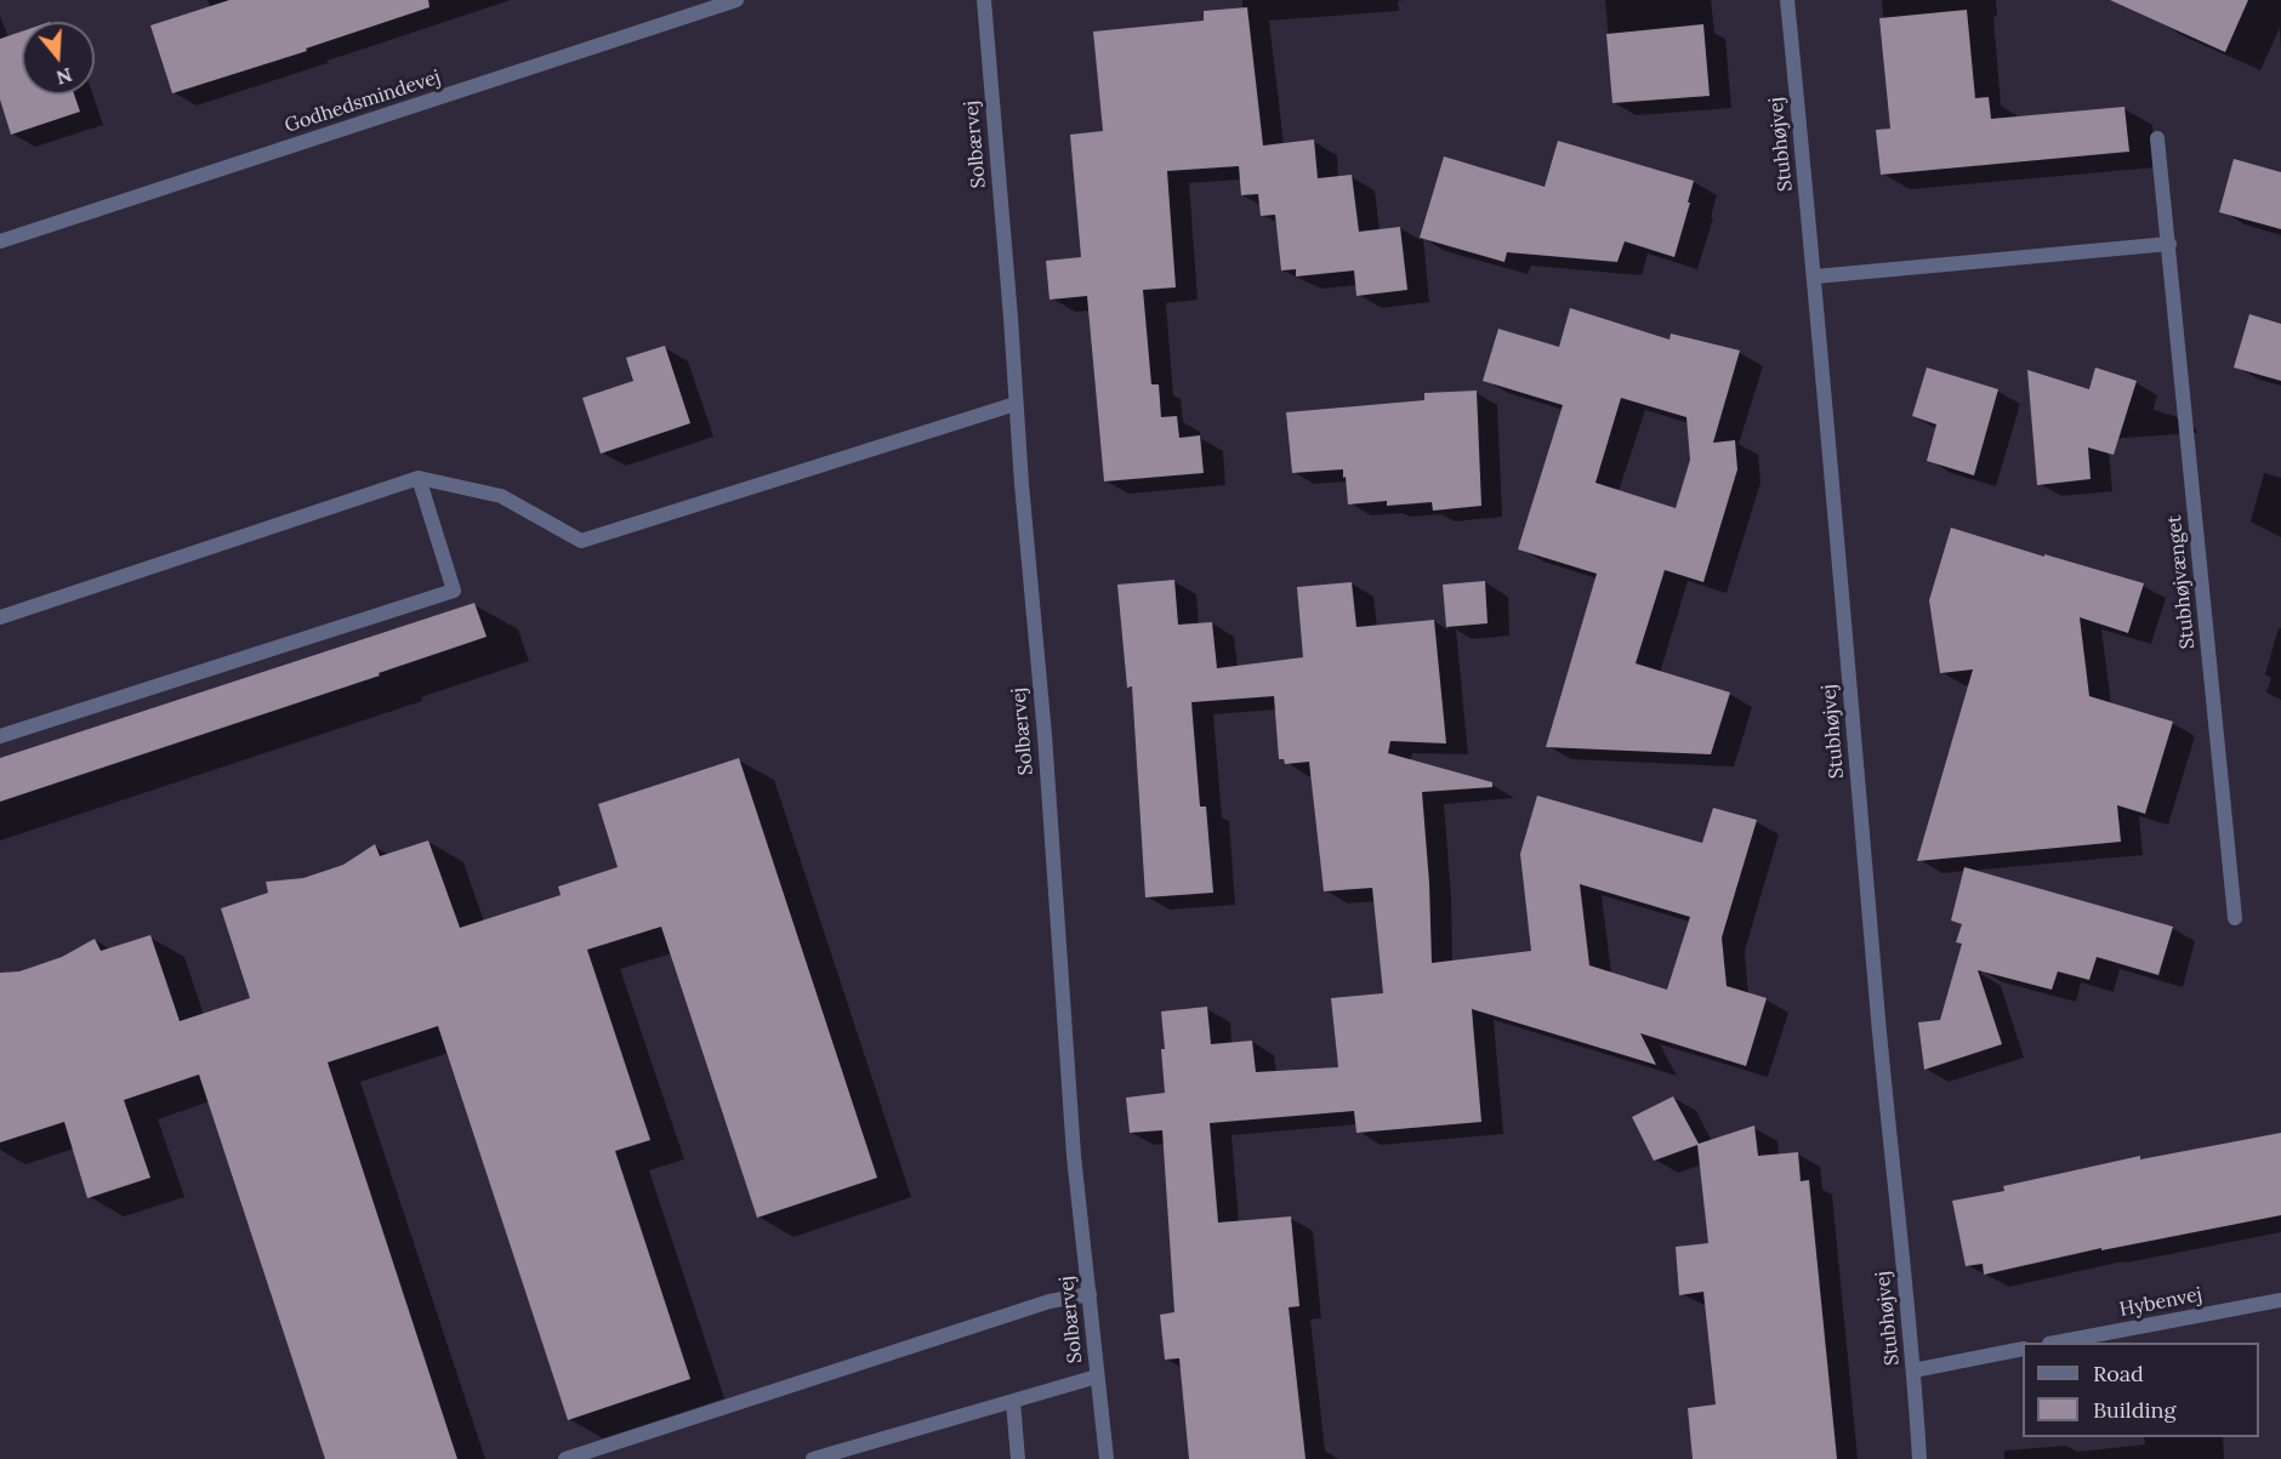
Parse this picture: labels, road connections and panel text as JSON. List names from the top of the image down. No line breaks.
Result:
{"streets":{"street":["Godhedsmindevej","Solbærvej","Stubhøjvej","Stubhøjvænget","Hybenvej"]},"legend":["Road","Building"],"north":"bottom"}
